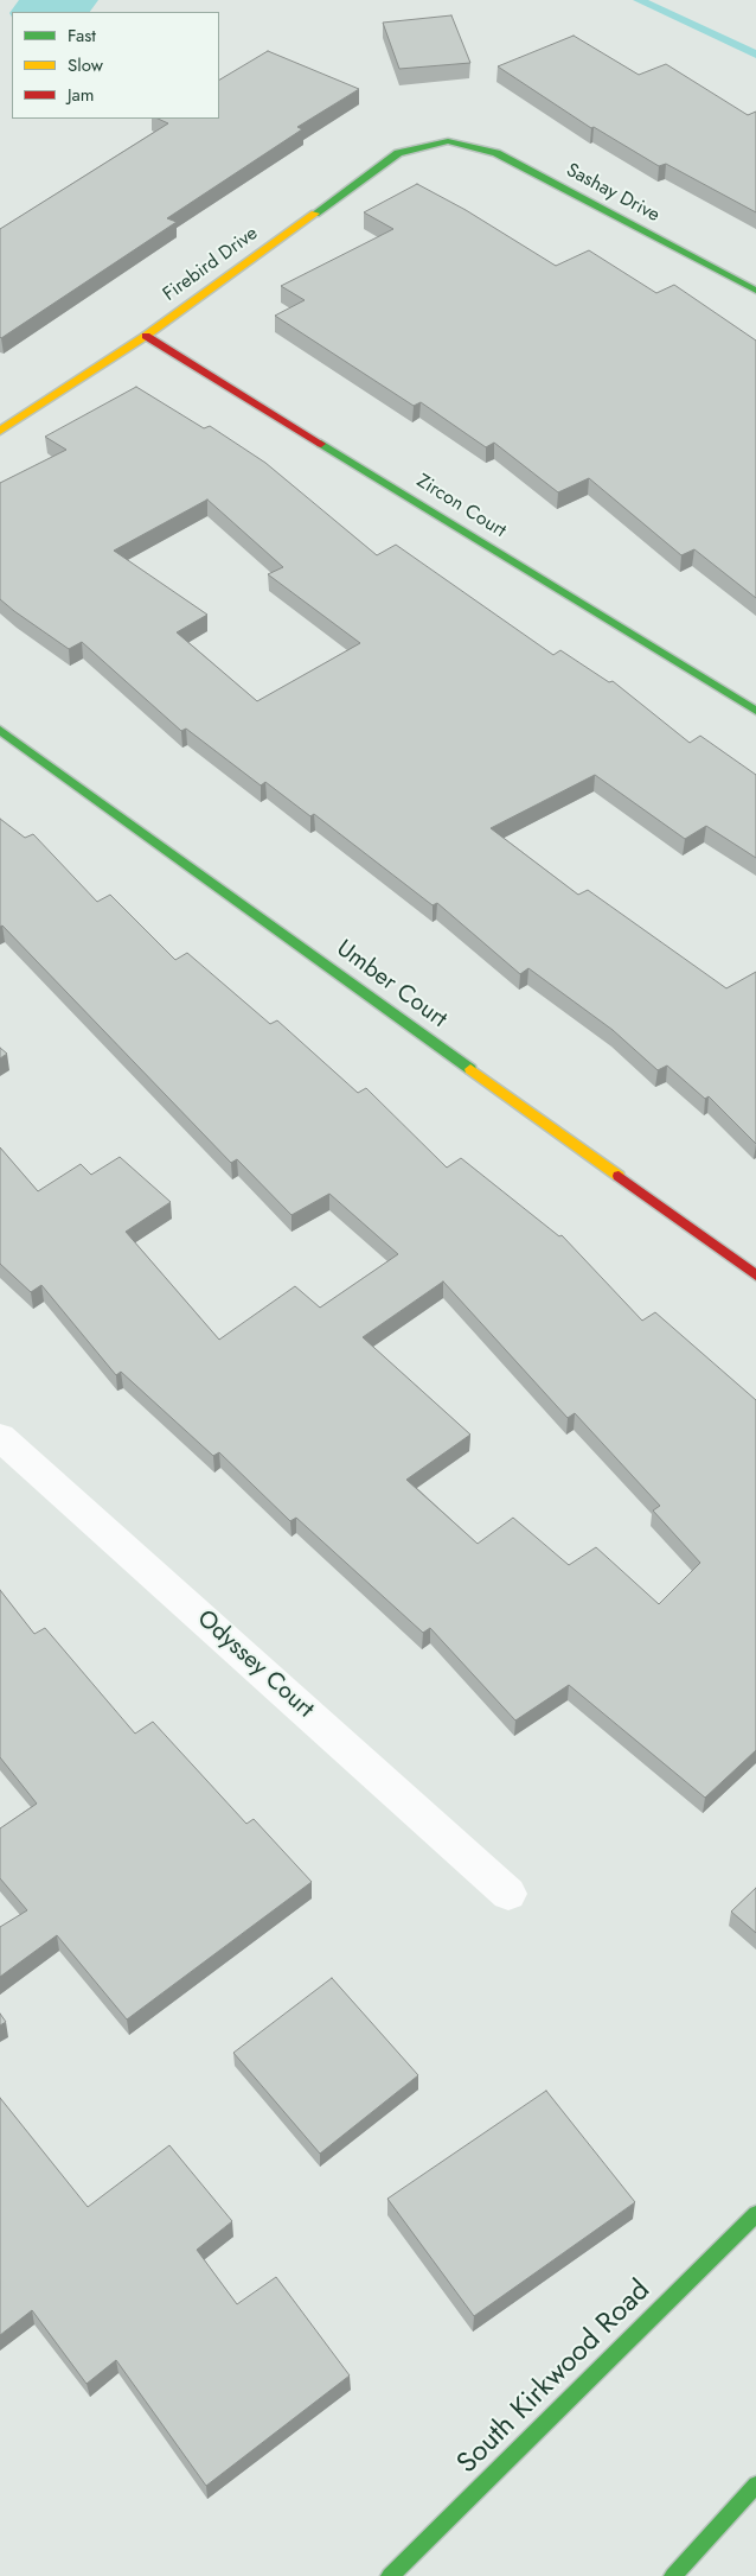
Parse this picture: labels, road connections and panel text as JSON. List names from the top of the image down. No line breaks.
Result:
{"streets":{"street":["Sashay Drive","Firebird Drive","Zircon Court","Umber Court","Odyssey Court","South Kirkwood Road"]},"crossings":[["Sashay Drive","Firebird Drive"],["Firebird Drive","Zircon Court"]],"legend":["Fast","Slow","Jam"]}
